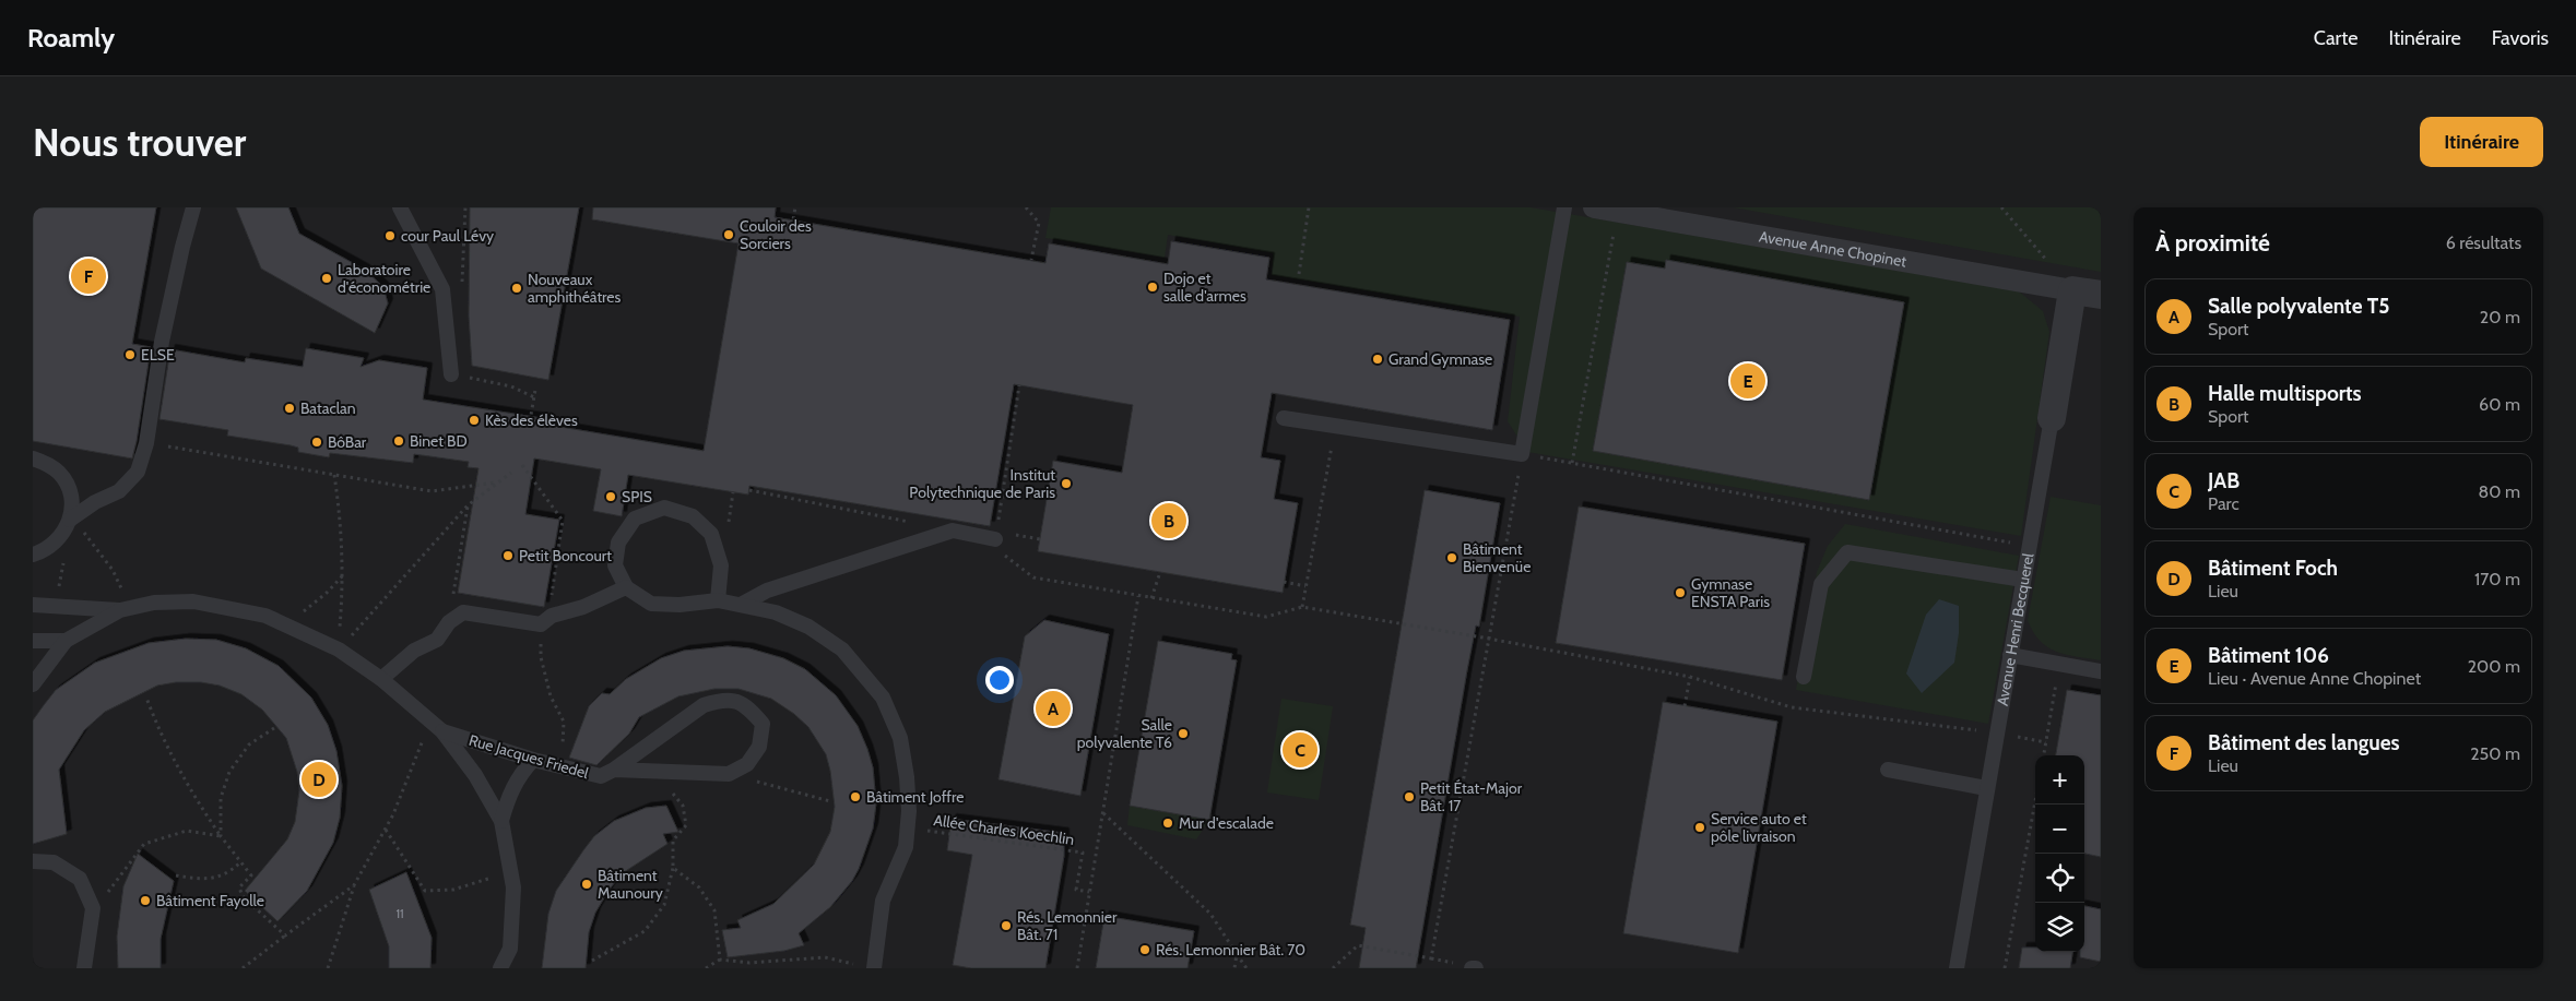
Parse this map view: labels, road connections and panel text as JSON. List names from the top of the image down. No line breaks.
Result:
{"streets":{"street":["Avenue Anne Chopinet","Avenue Henri Becquerel"],"lane":["Rue Jacques Friedel"],"path":["Allée Charles Koechlin"]},"crossings":[["Avenue Anne Chopinet","Avenue Henri Becquerel"]],"places":["Couloir des Sorciers","cour Paul Lévy","Laboratoire d'économétrie","Dojo et salle d'armes","Nouveaux amphithéâtres","ELSE","Grand Gymnase","Bataclan","Kès des élèves","Binet BD","BôBar","Institut Polytechnique de Paris","SPIS","Petit Boncourt","Bâtiment Bienvenüe","Gymnase ENSTA Paris","Salle polyvalente T6","Bâtiment Joffre","Petit État-Major Bât. 17","Mur d'escalade","Service auto et pôle livraison","Bâtiment Maunoury","Bâtiment Fayolle","Rés. Lemonnier Bât. 71","Rés. Lemonnier Bât. 70"],"house_numbers":["11"],"page":{"header":"Roamly","nav":["Carte","Itinéraire","Favoris"],"buttons":"Itinéraire","title":"Nous trouver","heading":["À proximité","6 résultats"],"pins":["F","E","B","A","C","D"],"list":[{"mark":"A","name":"Salle polyvalente T5","note":"Sport","value":"20 m"},{"mark":"B","name":"Halle multisports","note":"Sport","value":"60 m"},{"mark":"C","name":"JAB","note":"Parc","value":"80 m"},{"mark":"D","name":"Bâtiment Foch","note":"Lieu","value":"170 m"},{"mark":"E","name":"Bâtiment 106","note":"Lieu · Avenue Anne Chopinet","value":"200 m"},{"mark":"F","name":"Bâtiment des langues","note":"Lieu","value":"250 m"}],"map_buttons":["+","−"]}}
